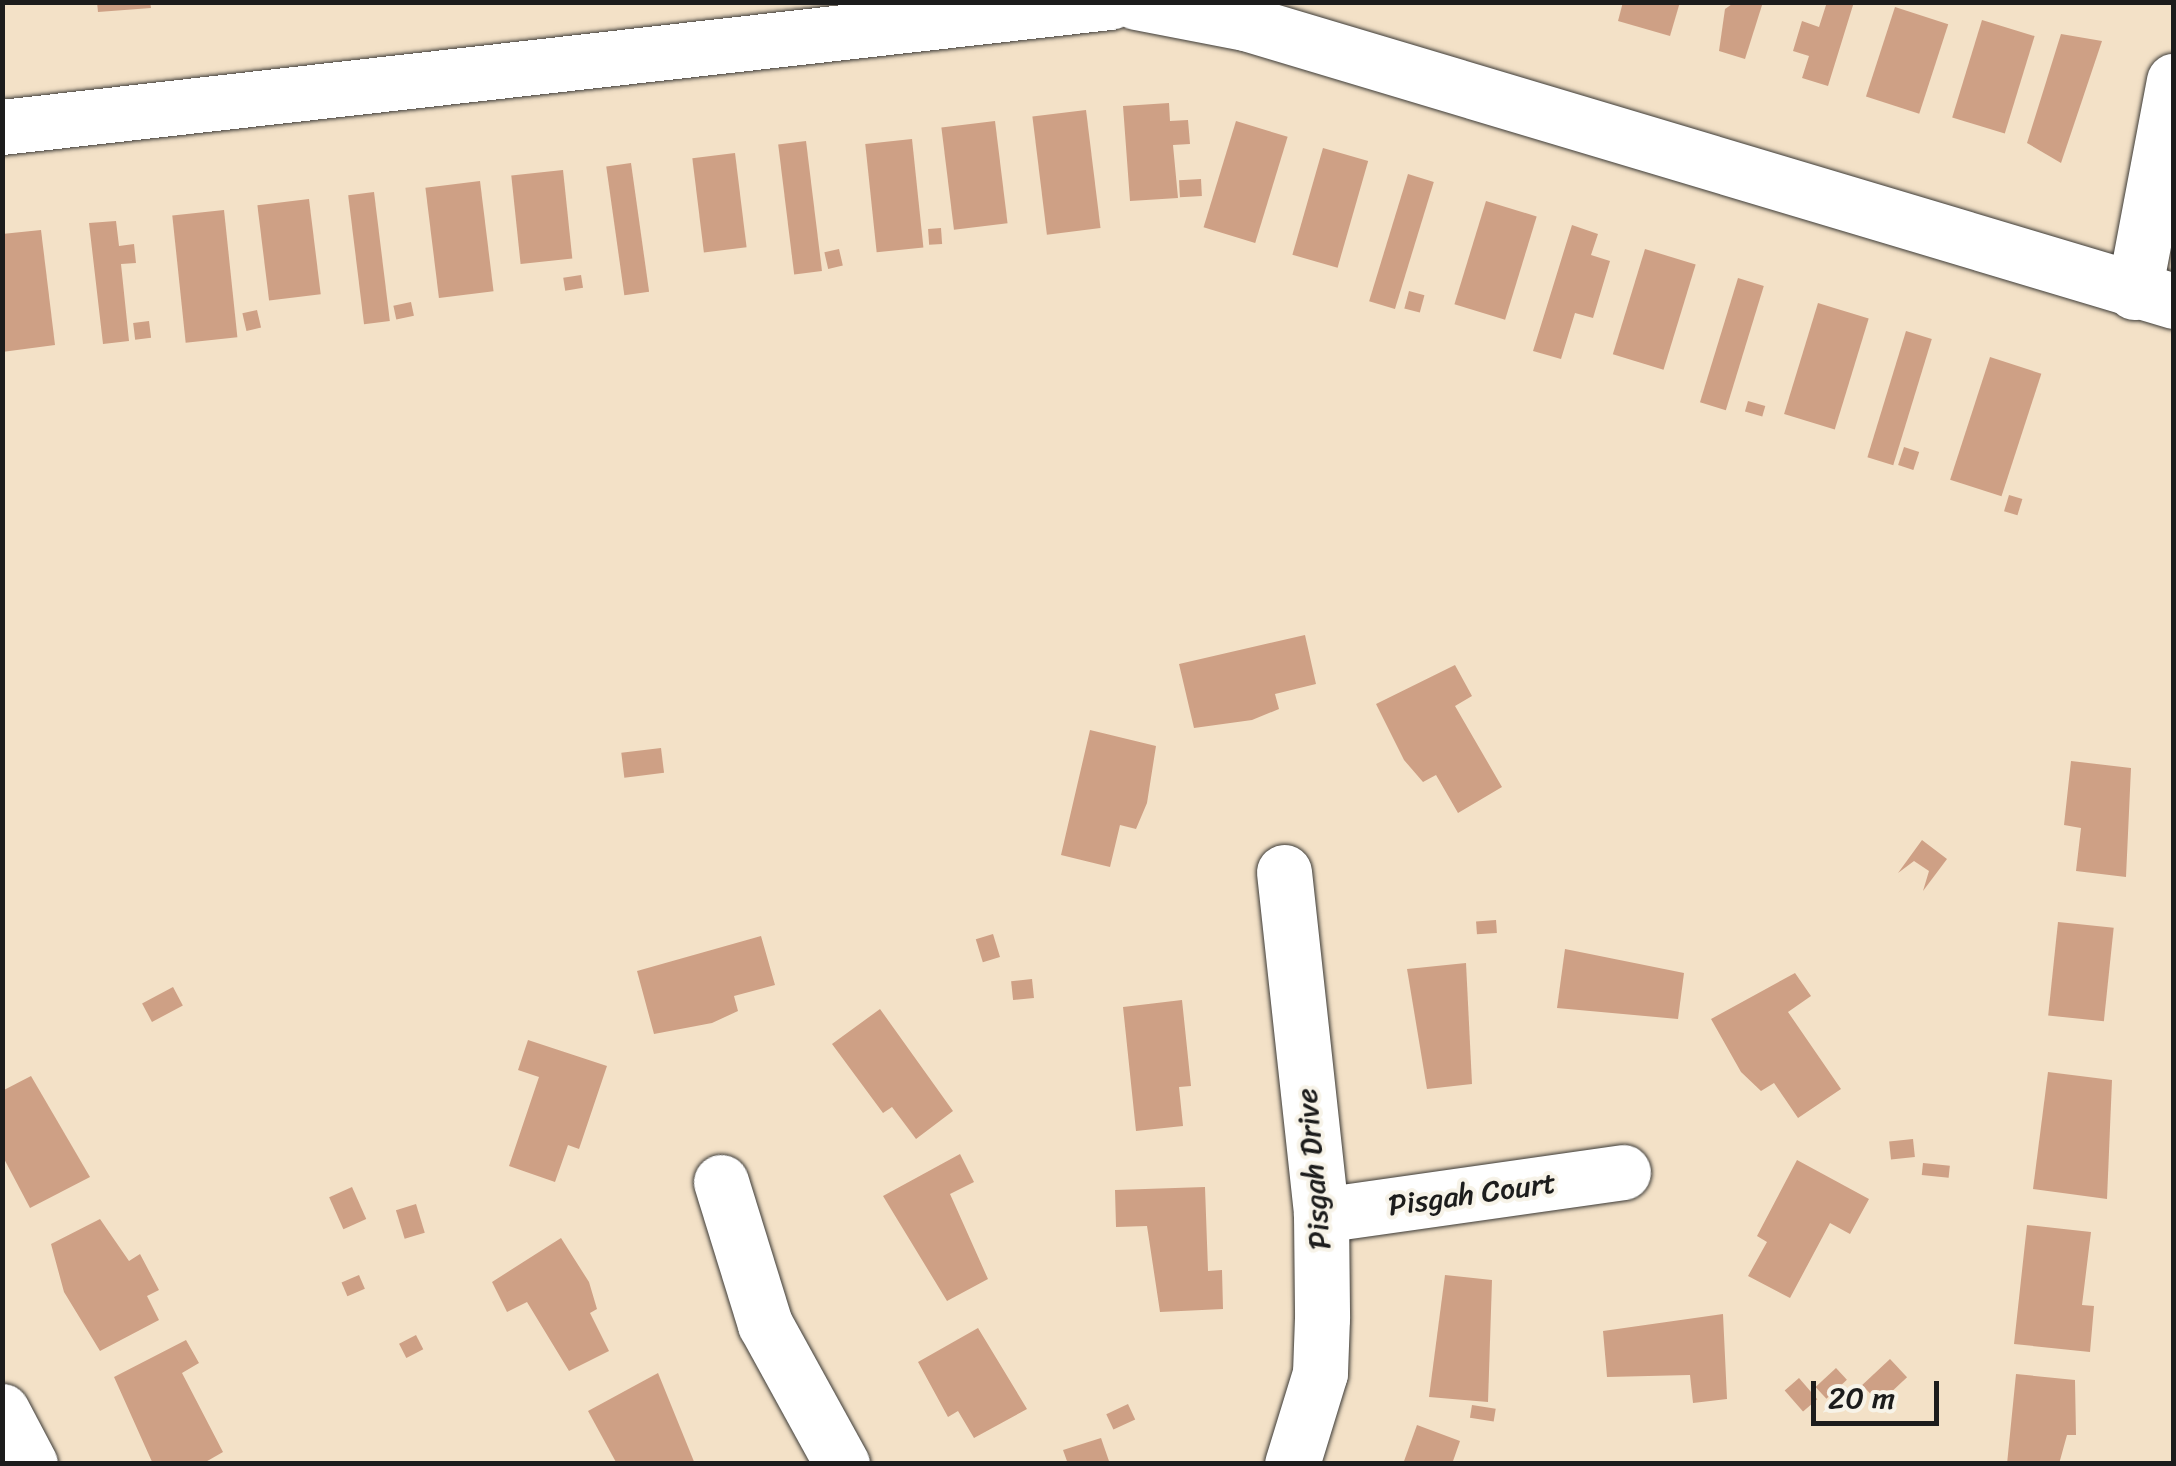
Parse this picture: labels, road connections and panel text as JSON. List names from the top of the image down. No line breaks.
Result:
{"streets":{"street":["Pisgah Drive","Pisgah Court"]},"crossings":[["Pisgah Drive","Pisgah Court"]],"scale_bar":"20 m"}
